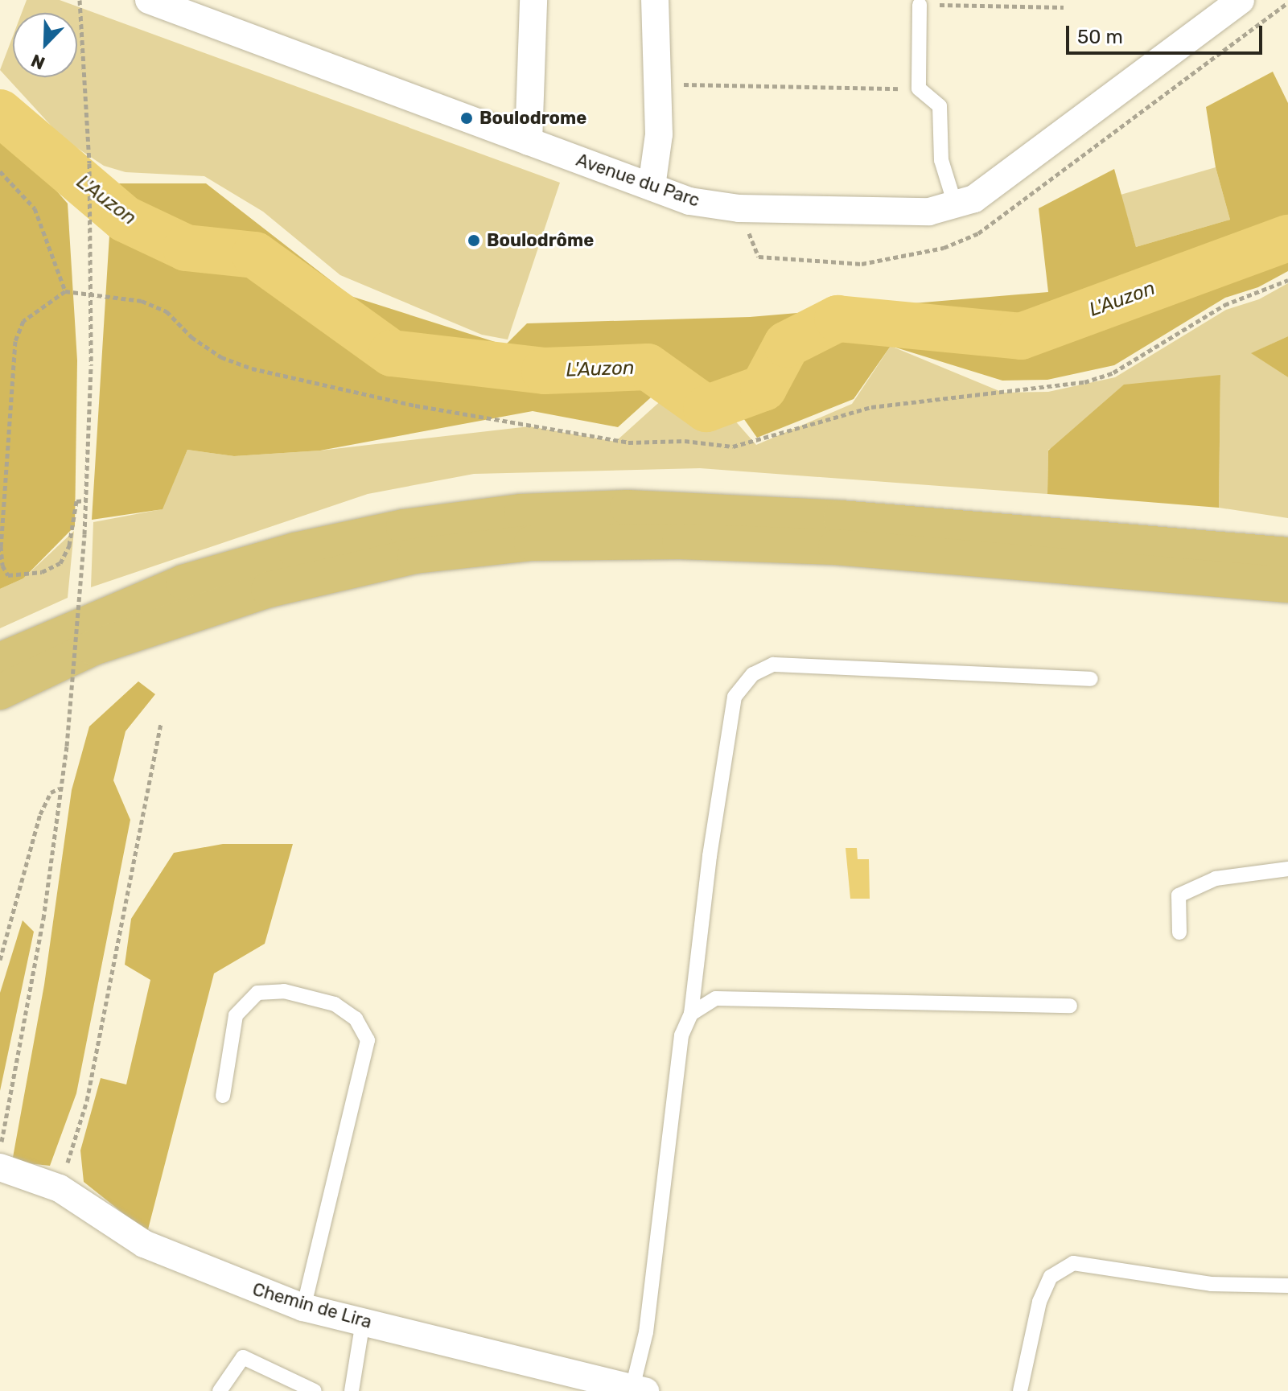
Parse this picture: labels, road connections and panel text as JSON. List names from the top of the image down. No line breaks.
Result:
{"streets":{"street":["Avenue du Parc","Chemin de Lira"]},"water":["L'Auzon"],"places":["Boulodrome","Boulodrôme"],"scale_bar":"50 m","north":"bottom left"}
